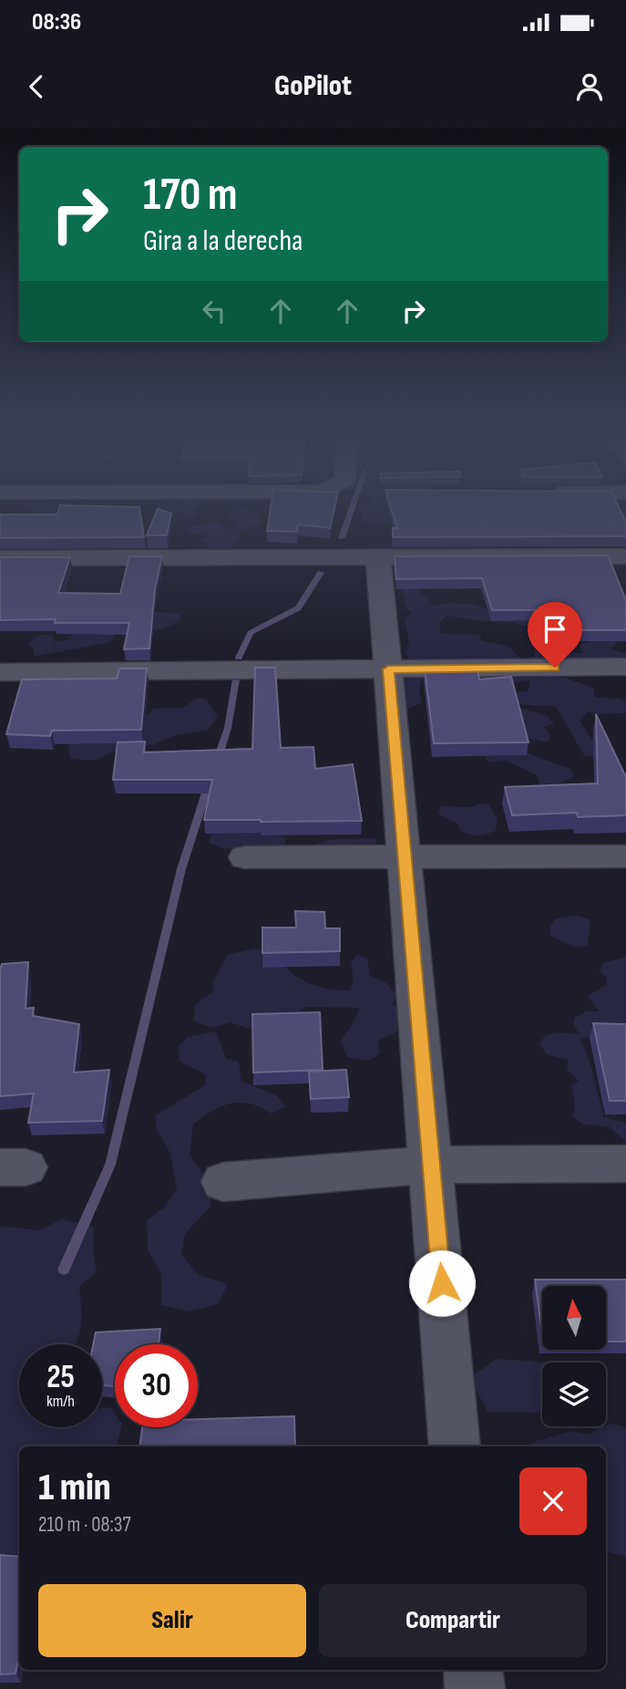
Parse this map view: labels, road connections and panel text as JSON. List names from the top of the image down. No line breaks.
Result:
{"north":"top","page":{"status":"08:36","header":"GoPilot","turn":["170 m","Gira a la derecha"],"speed":"25 km/h","limit":"30","heading":["1 min","210 m · 08:37"],"buttons":["Salir","Compartir"]}}
